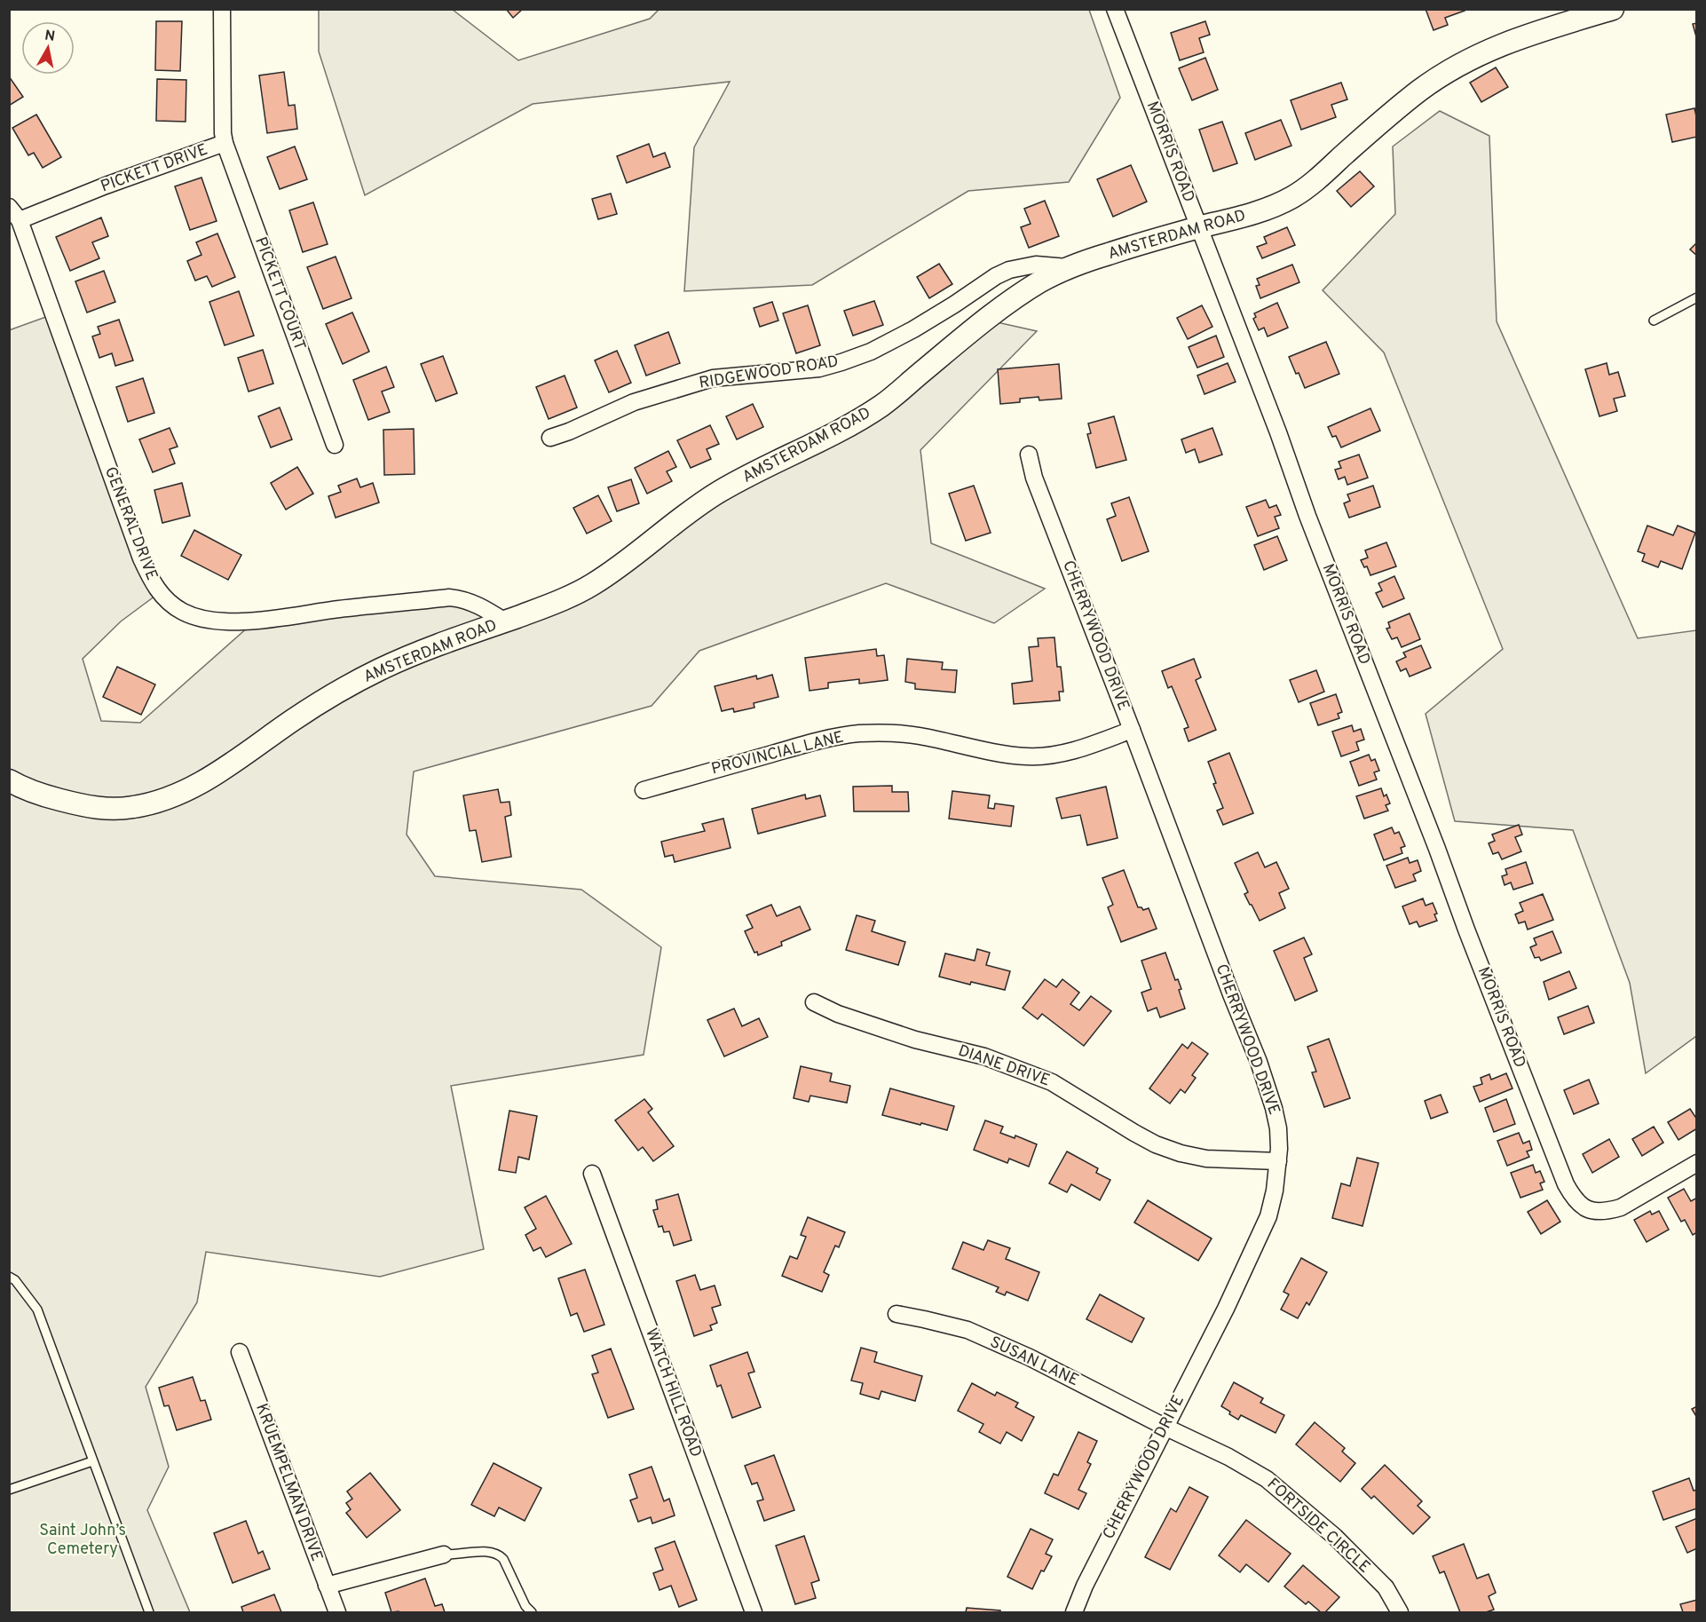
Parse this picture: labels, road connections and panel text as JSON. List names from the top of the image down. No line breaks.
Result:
{"streets":{"street":["MORRIS ROAD","PICKETT DRIVE","AMSTERDAM ROAD","PICKETT COURT","RIDGEWOOD ROAD","GENERAL DRIVE","CHERRYWOOD DRIVE","PROVINCIAL LANE","DIANE DRIVE","SUSAN LANE","WATCH HILL ROAD","KRUEMPELMAN DRIVE","FORTSIDE CIRCLE"]},"crossings":[["MORRIS ROAD","AMSTERDAM ROAD"],["PICKETT DRIVE","PICKETT COURT"],["PICKETT DRIVE","GENERAL DRIVE"],["AMSTERDAM ROAD","RIDGEWOOD ROAD"],["AMSTERDAM ROAD","GENERAL DRIVE"],["CHERRYWOOD DRIVE","PROVINCIAL LANE"],["CHERRYWOOD DRIVE","DIANE DRIVE"],["CHERRYWOOD DRIVE","SUSAN LANE"],["CHERRYWOOD DRIVE","FORTSIDE CIRCLE"],["SUSAN LANE","FORTSIDE CIRCLE"]],"parks":["Saint John’s Cemetery"],"north":"top"}
